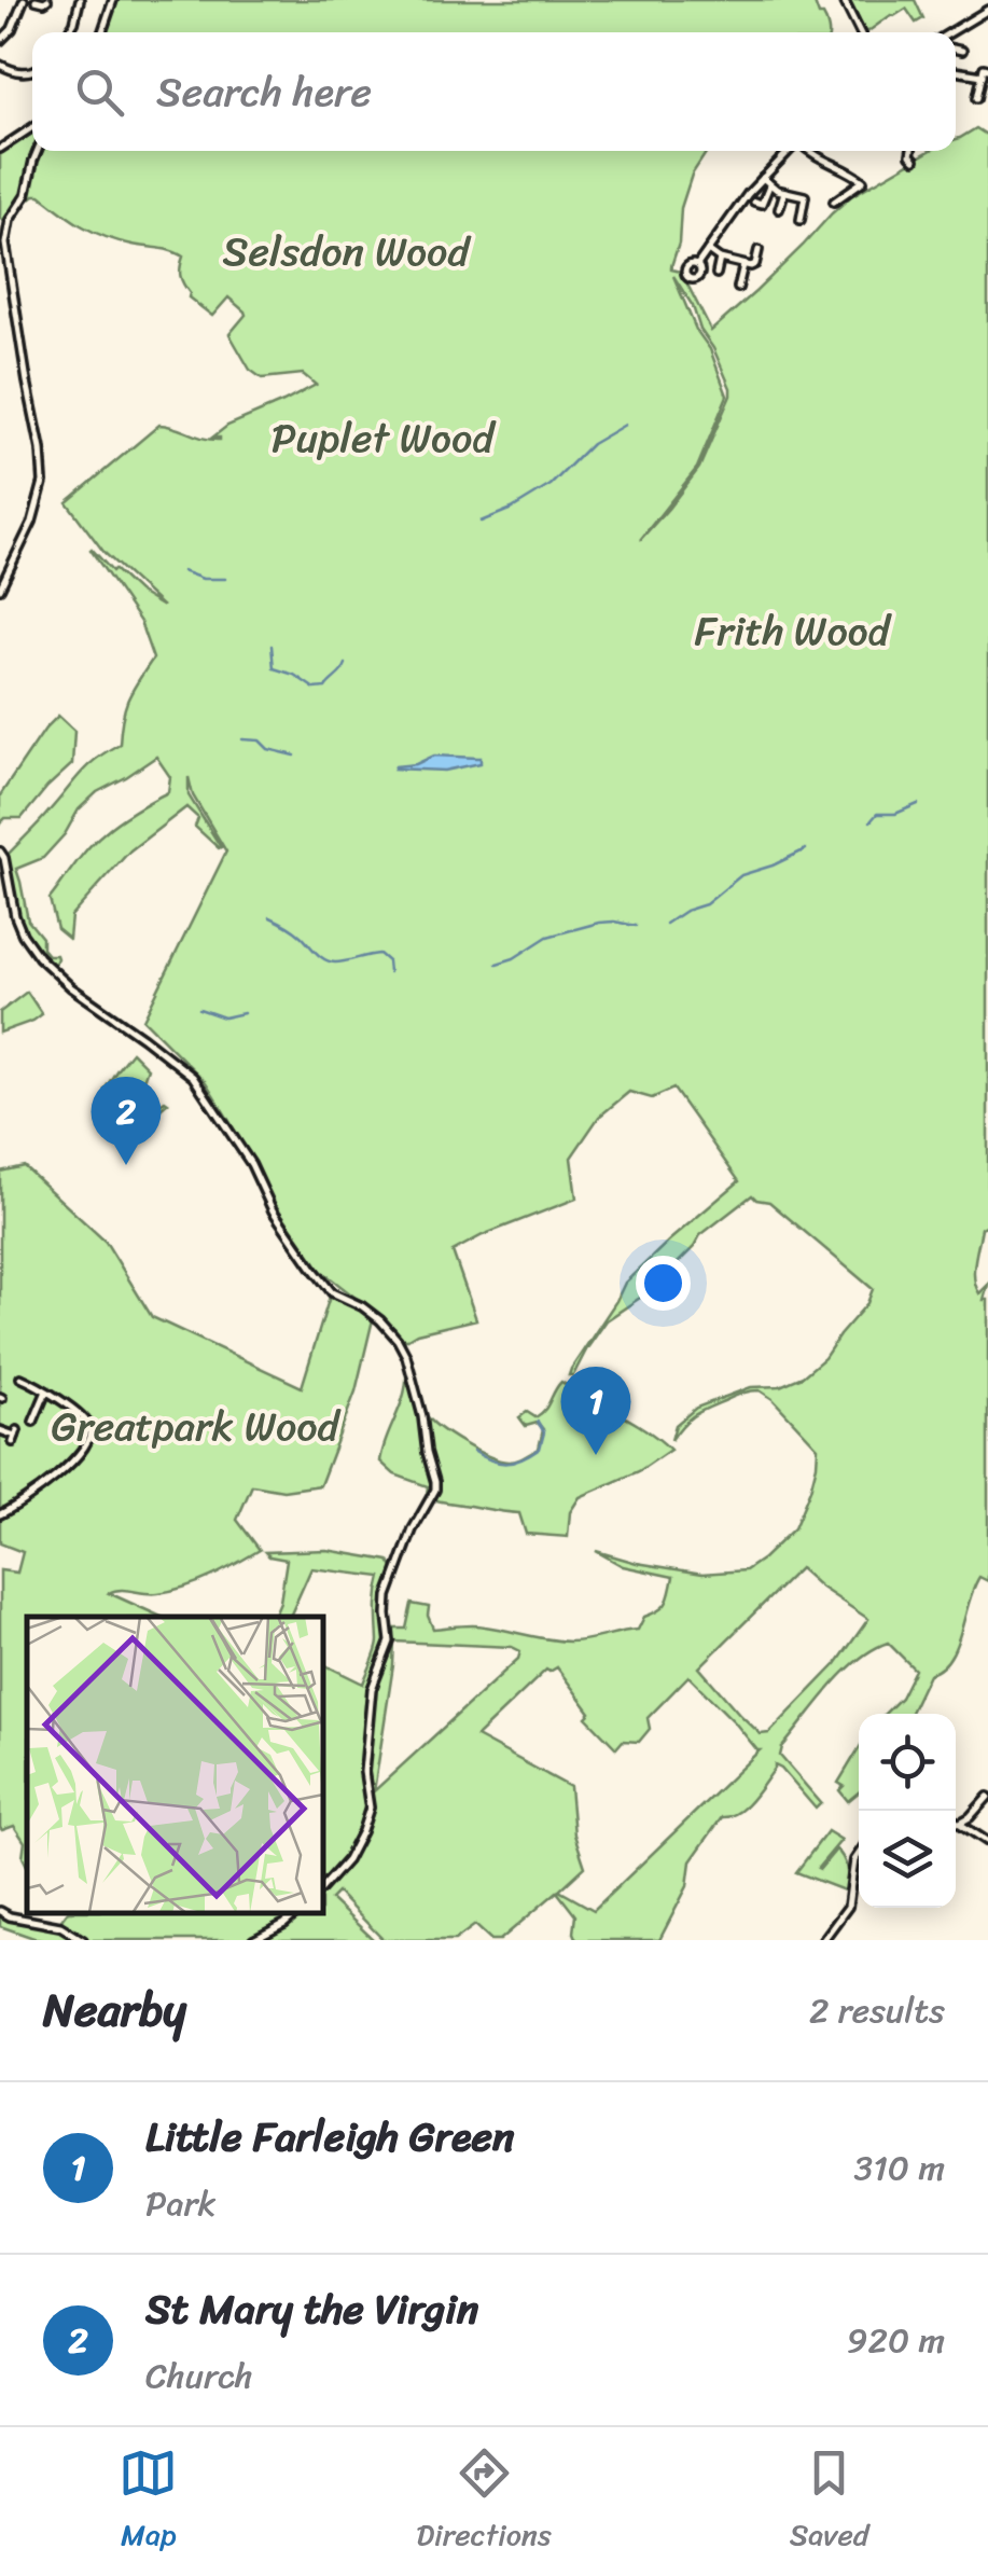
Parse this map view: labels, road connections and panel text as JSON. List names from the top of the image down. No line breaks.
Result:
{"parks":["Selsdon Wood","Puplet Wood","Frith Wood","Greatpark Wood"],"page":{"search":"Search here","pins":["2","1"],"heading":["Nearby","2 results"],"list":[{"mark":"1","name":"Little Farleigh Green","note":"Park","value":"310 m"},{"mark":"2","name":"St Mary the Virgin","note":"Church","value":"920 m"}],"nav":["Map","Directions","Saved"]}}
